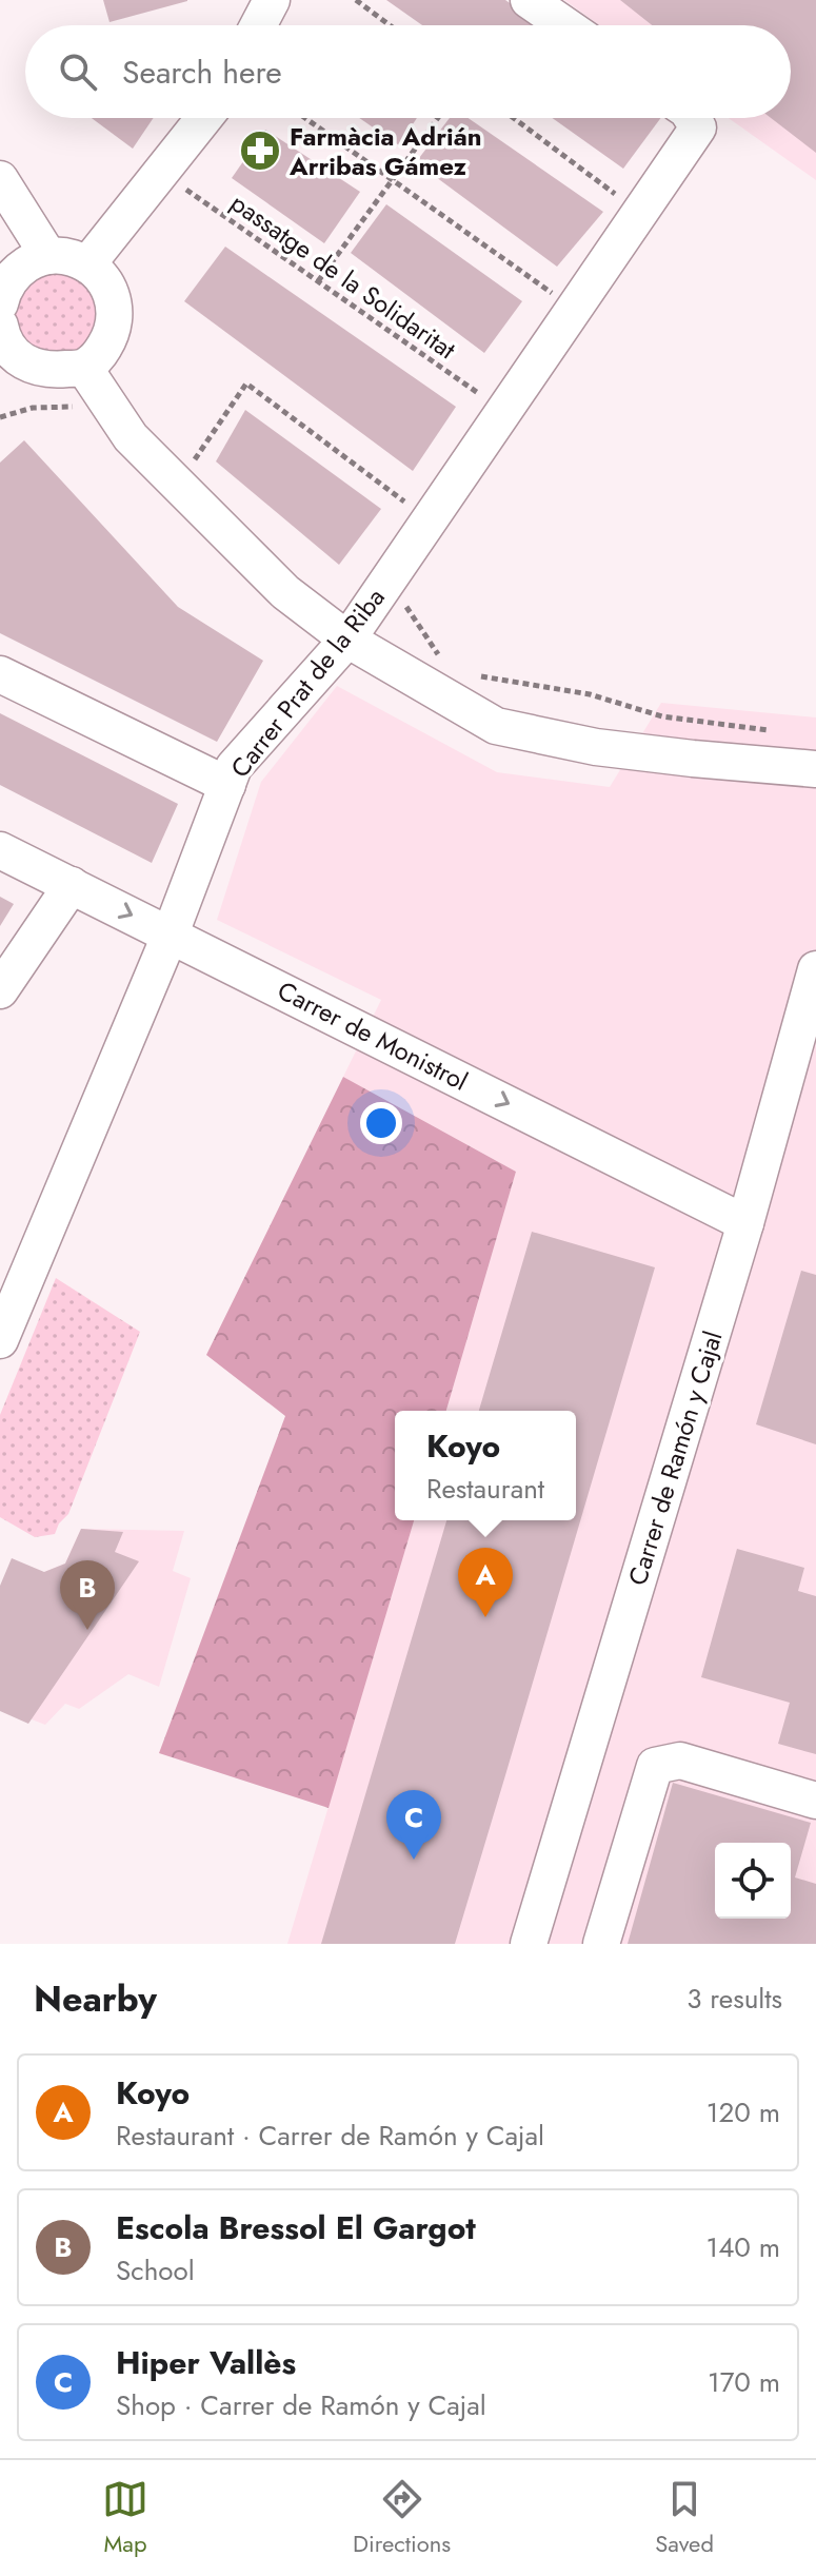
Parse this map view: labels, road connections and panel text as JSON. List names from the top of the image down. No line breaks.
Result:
{"streets":{"street":["Carrer Prat de la Riba","Carrer de Monistrol","Carrer de Ramón y Cajal"],"path":["passatge de la Solidaritat"]},"crossings":[["passatge de la Solidaritat","Carrer Prat de la Riba"],["Carrer Prat de la Riba","Carrer de Monistrol"],["Carrer de Monistrol","Carrer de Ramón y Cajal"]],"one_way":["Carrer de Monistrol"],"places":{"pharmacy":["Farmàcia Adrián Arribas Gámez"]},"page":{"search":"Search here","popup":["Koyo","Restaurant"],"pins":["A","B","C"],"heading":["Nearby","3 results"],"list":[{"mark":"A","name":"Koyo","note":"Restaurant · Carrer de Ramón y Cajal","value":"120 m"},{"mark":"B","name":"Escola Bressol El Gargot","note":"School","value":"140 m"},{"mark":"C","name":"Hiper Vallès","note":"Shop · Carrer de Ramón y Cajal","value":"170 m"}],"nav":["Map","Directions","Saved"]}}
